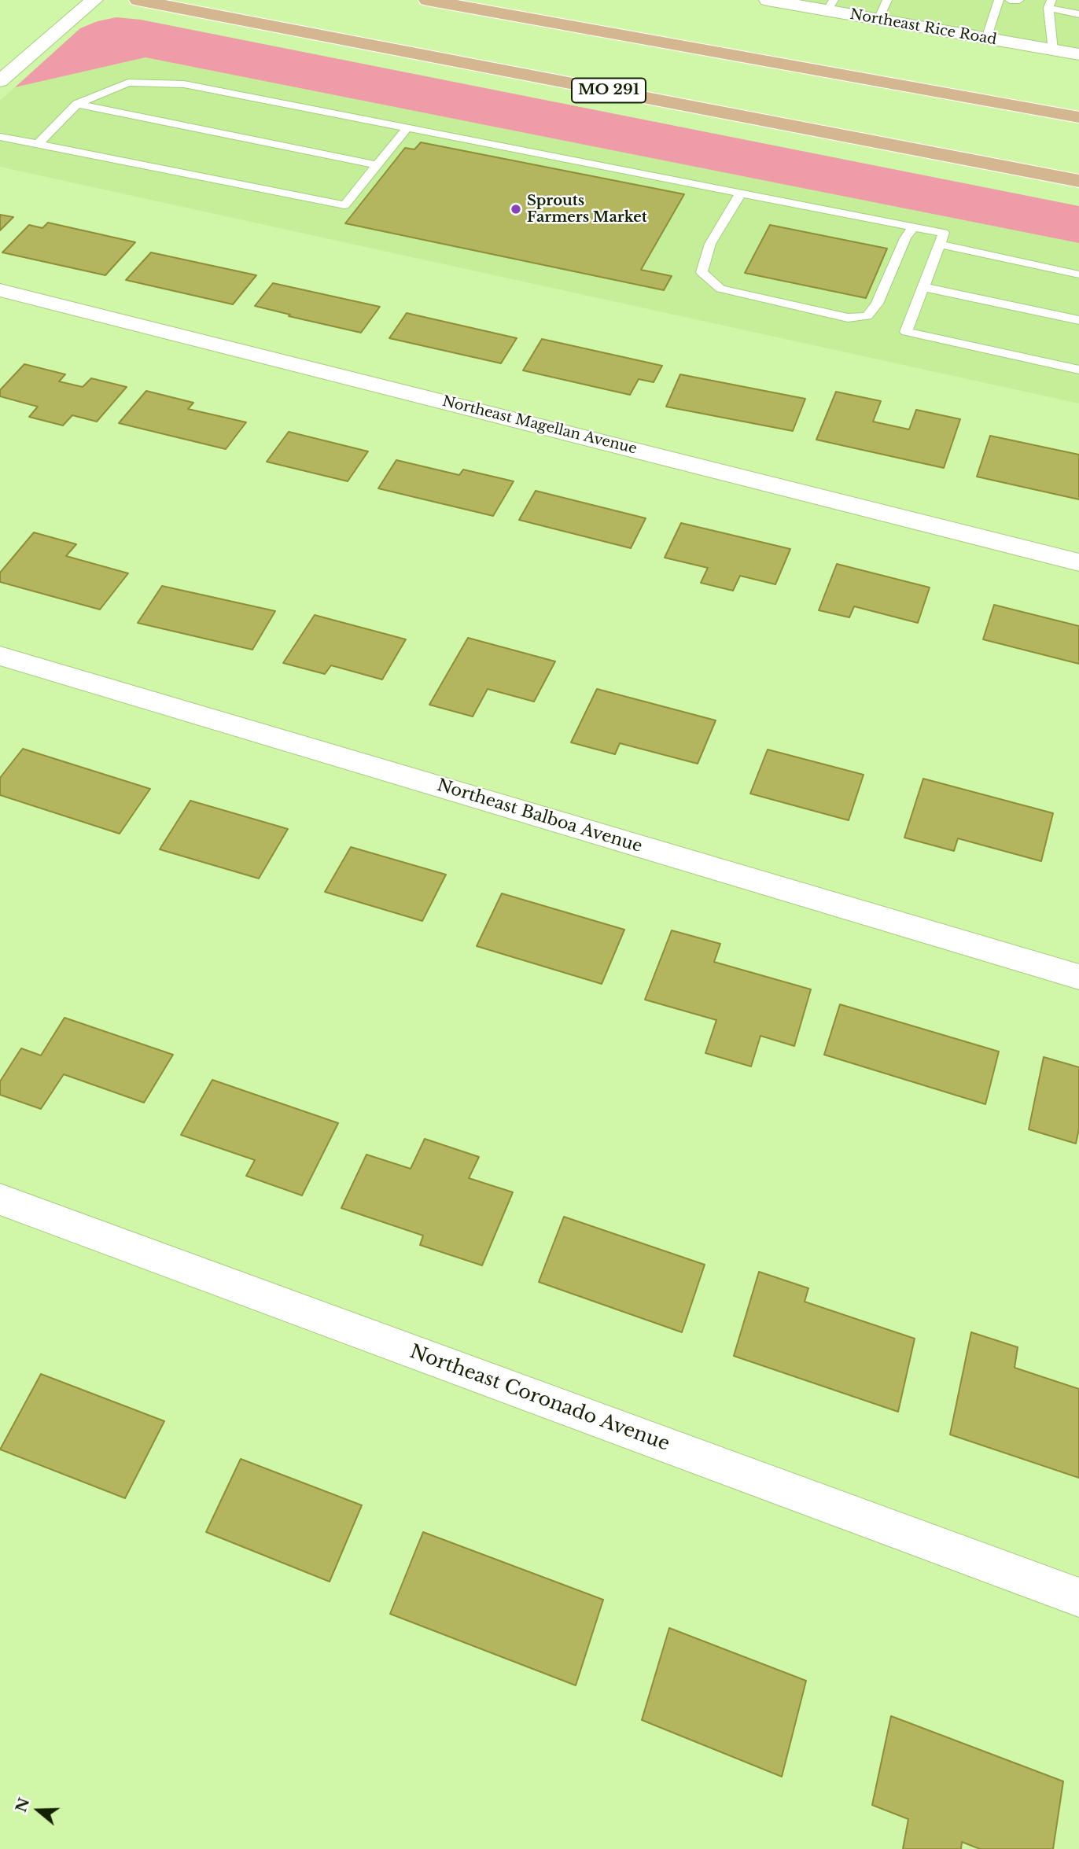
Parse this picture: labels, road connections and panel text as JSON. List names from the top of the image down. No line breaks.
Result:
{"streets":{"main road":["MO 291"],"street":["Northeast Rice Road","Northeast Magellan Avenue","Northeast Balboa Avenue","Northeast Coronado Avenue"]},"places":["Sprouts Farmers Market"],"north":"left"}
